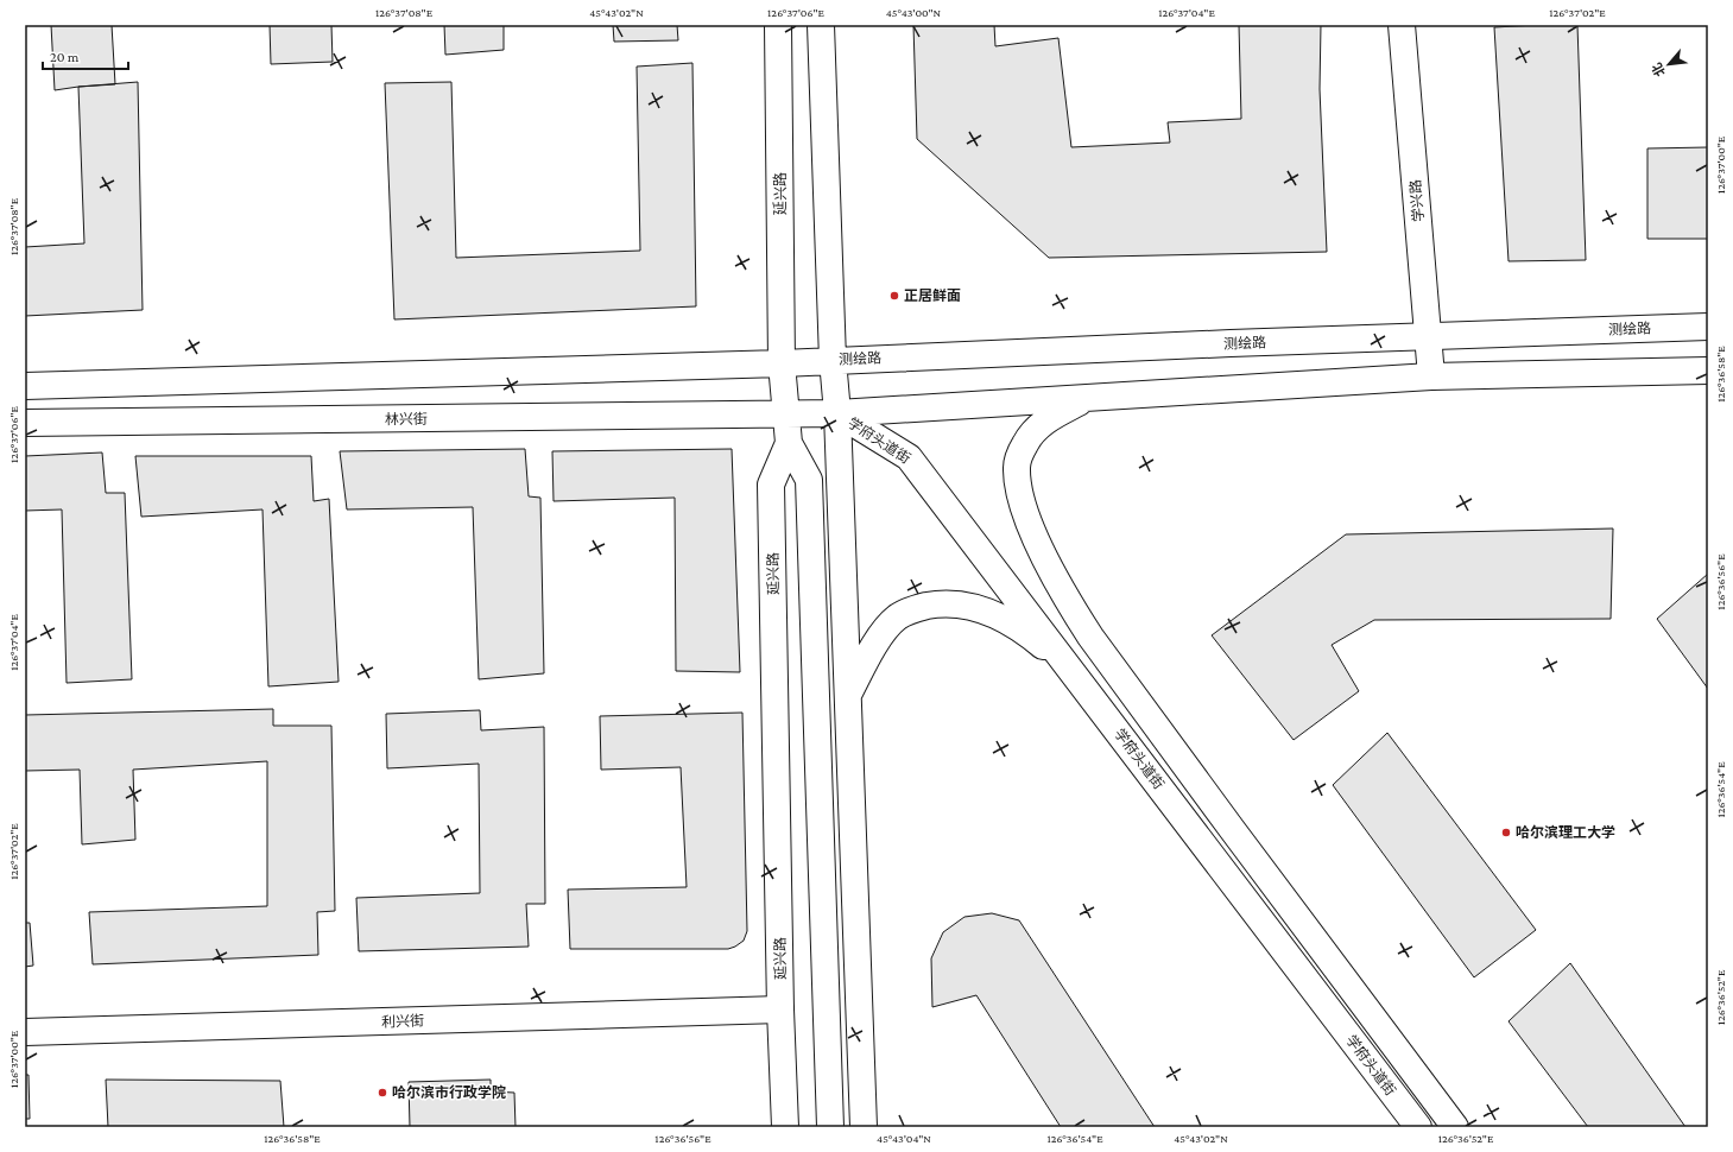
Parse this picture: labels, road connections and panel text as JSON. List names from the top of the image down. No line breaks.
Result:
{"streets":{"main road":["延兴路","学兴路","测绘路","林兴街","学府头道街","利兴街"]},"crossings":[["延兴路","测绘路"],["延兴路","林兴街"],["延兴路","利兴街"],["学兴路","测绘路"]],"places":["正居鲜面","哈尔滨理工大学","哈尔滨市行政学院"],"scale_bar":"20 m","north":"bottom left","coordinates":["126°37'08\"E","45°43'02\"N","126°37'06\"E","45°43'00\"N","126°37'04\"E","126°37'02\"E","126°37'00\"E","126°36'58\"E","126°36'56\"E","126°36'54\"E","126°36'52\"E","45°43'04\"N"]}
